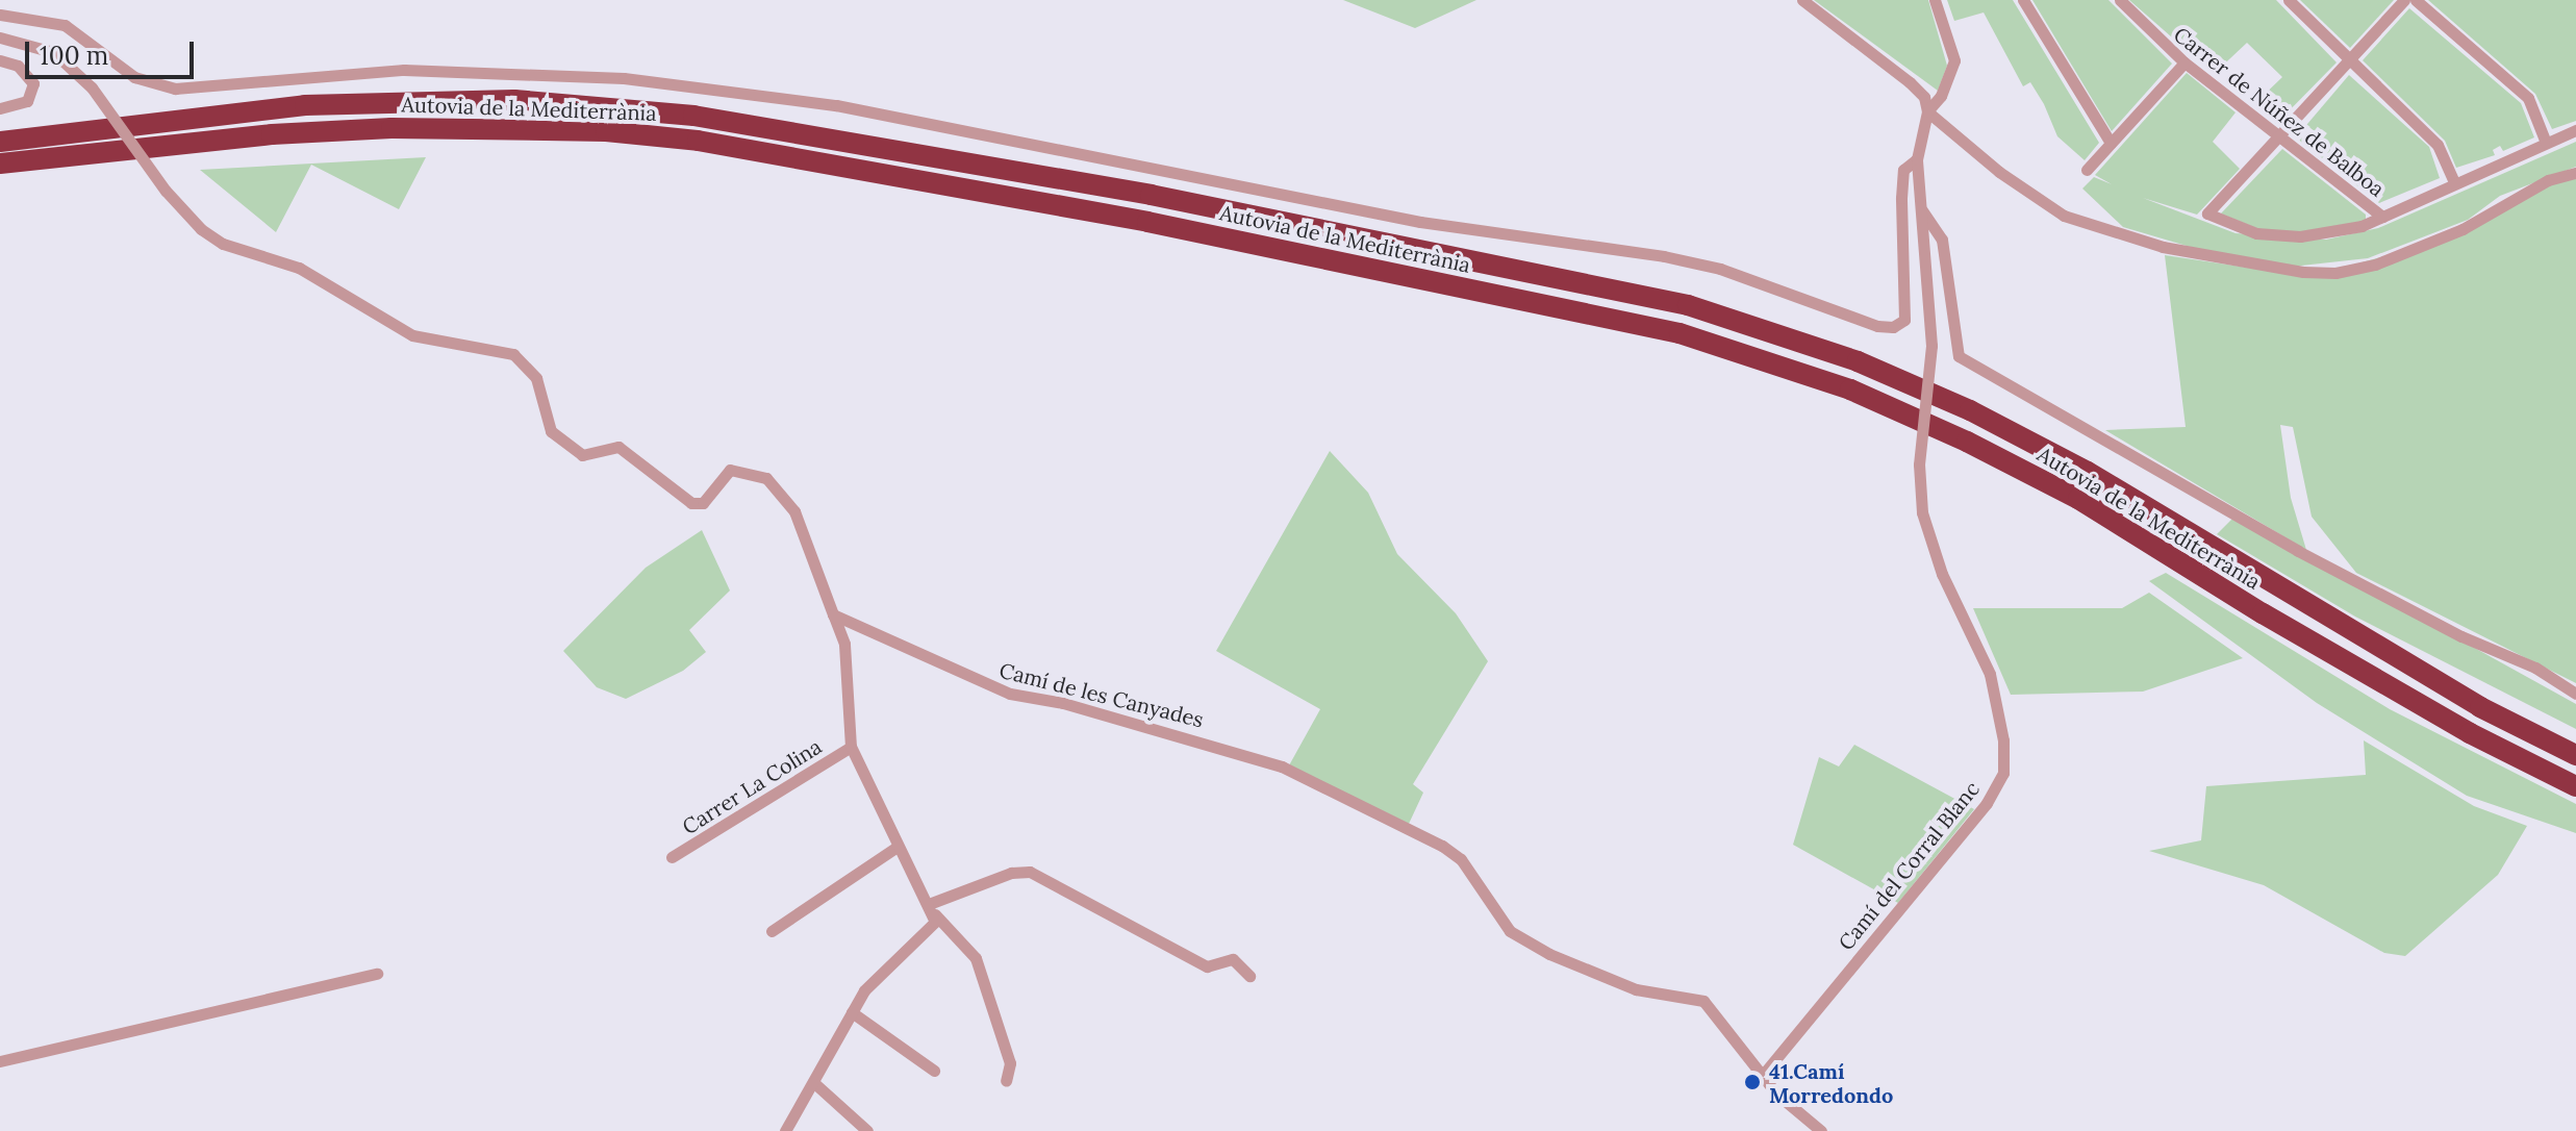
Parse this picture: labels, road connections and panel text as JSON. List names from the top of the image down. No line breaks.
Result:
{"streets":{"highway":["Autovia de la Mediterrània"],"street":["Carrer de Núñez de Balboa","Camí de les Canyades","Carrer La Colina","Camí del Corral Blanc"]},"crossings":[["Camí de les Canyades","Camí del Corral Blanc"]],"places":["41.Camí Morredondo"],"scale_bar":"100 m"}
